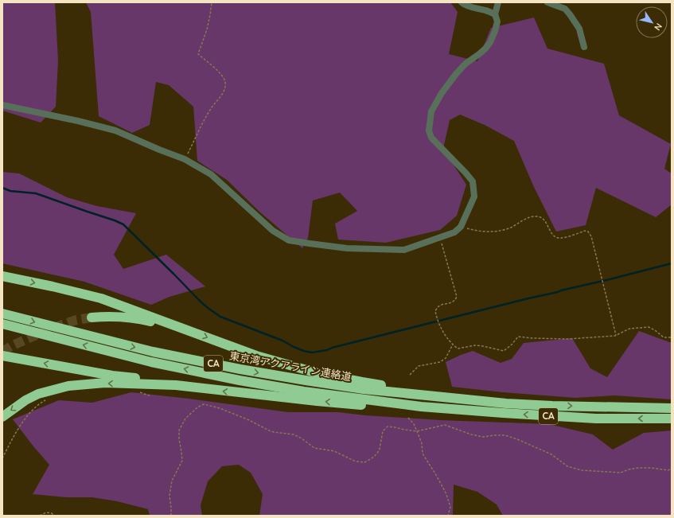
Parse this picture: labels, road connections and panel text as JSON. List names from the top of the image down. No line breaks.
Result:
{"streets":{"highway":["CA","東京湾アクアライン連絡道"]},"crossings":[["CA","東京湾アクアライン連絡道"]],"north":"bottom right"}
